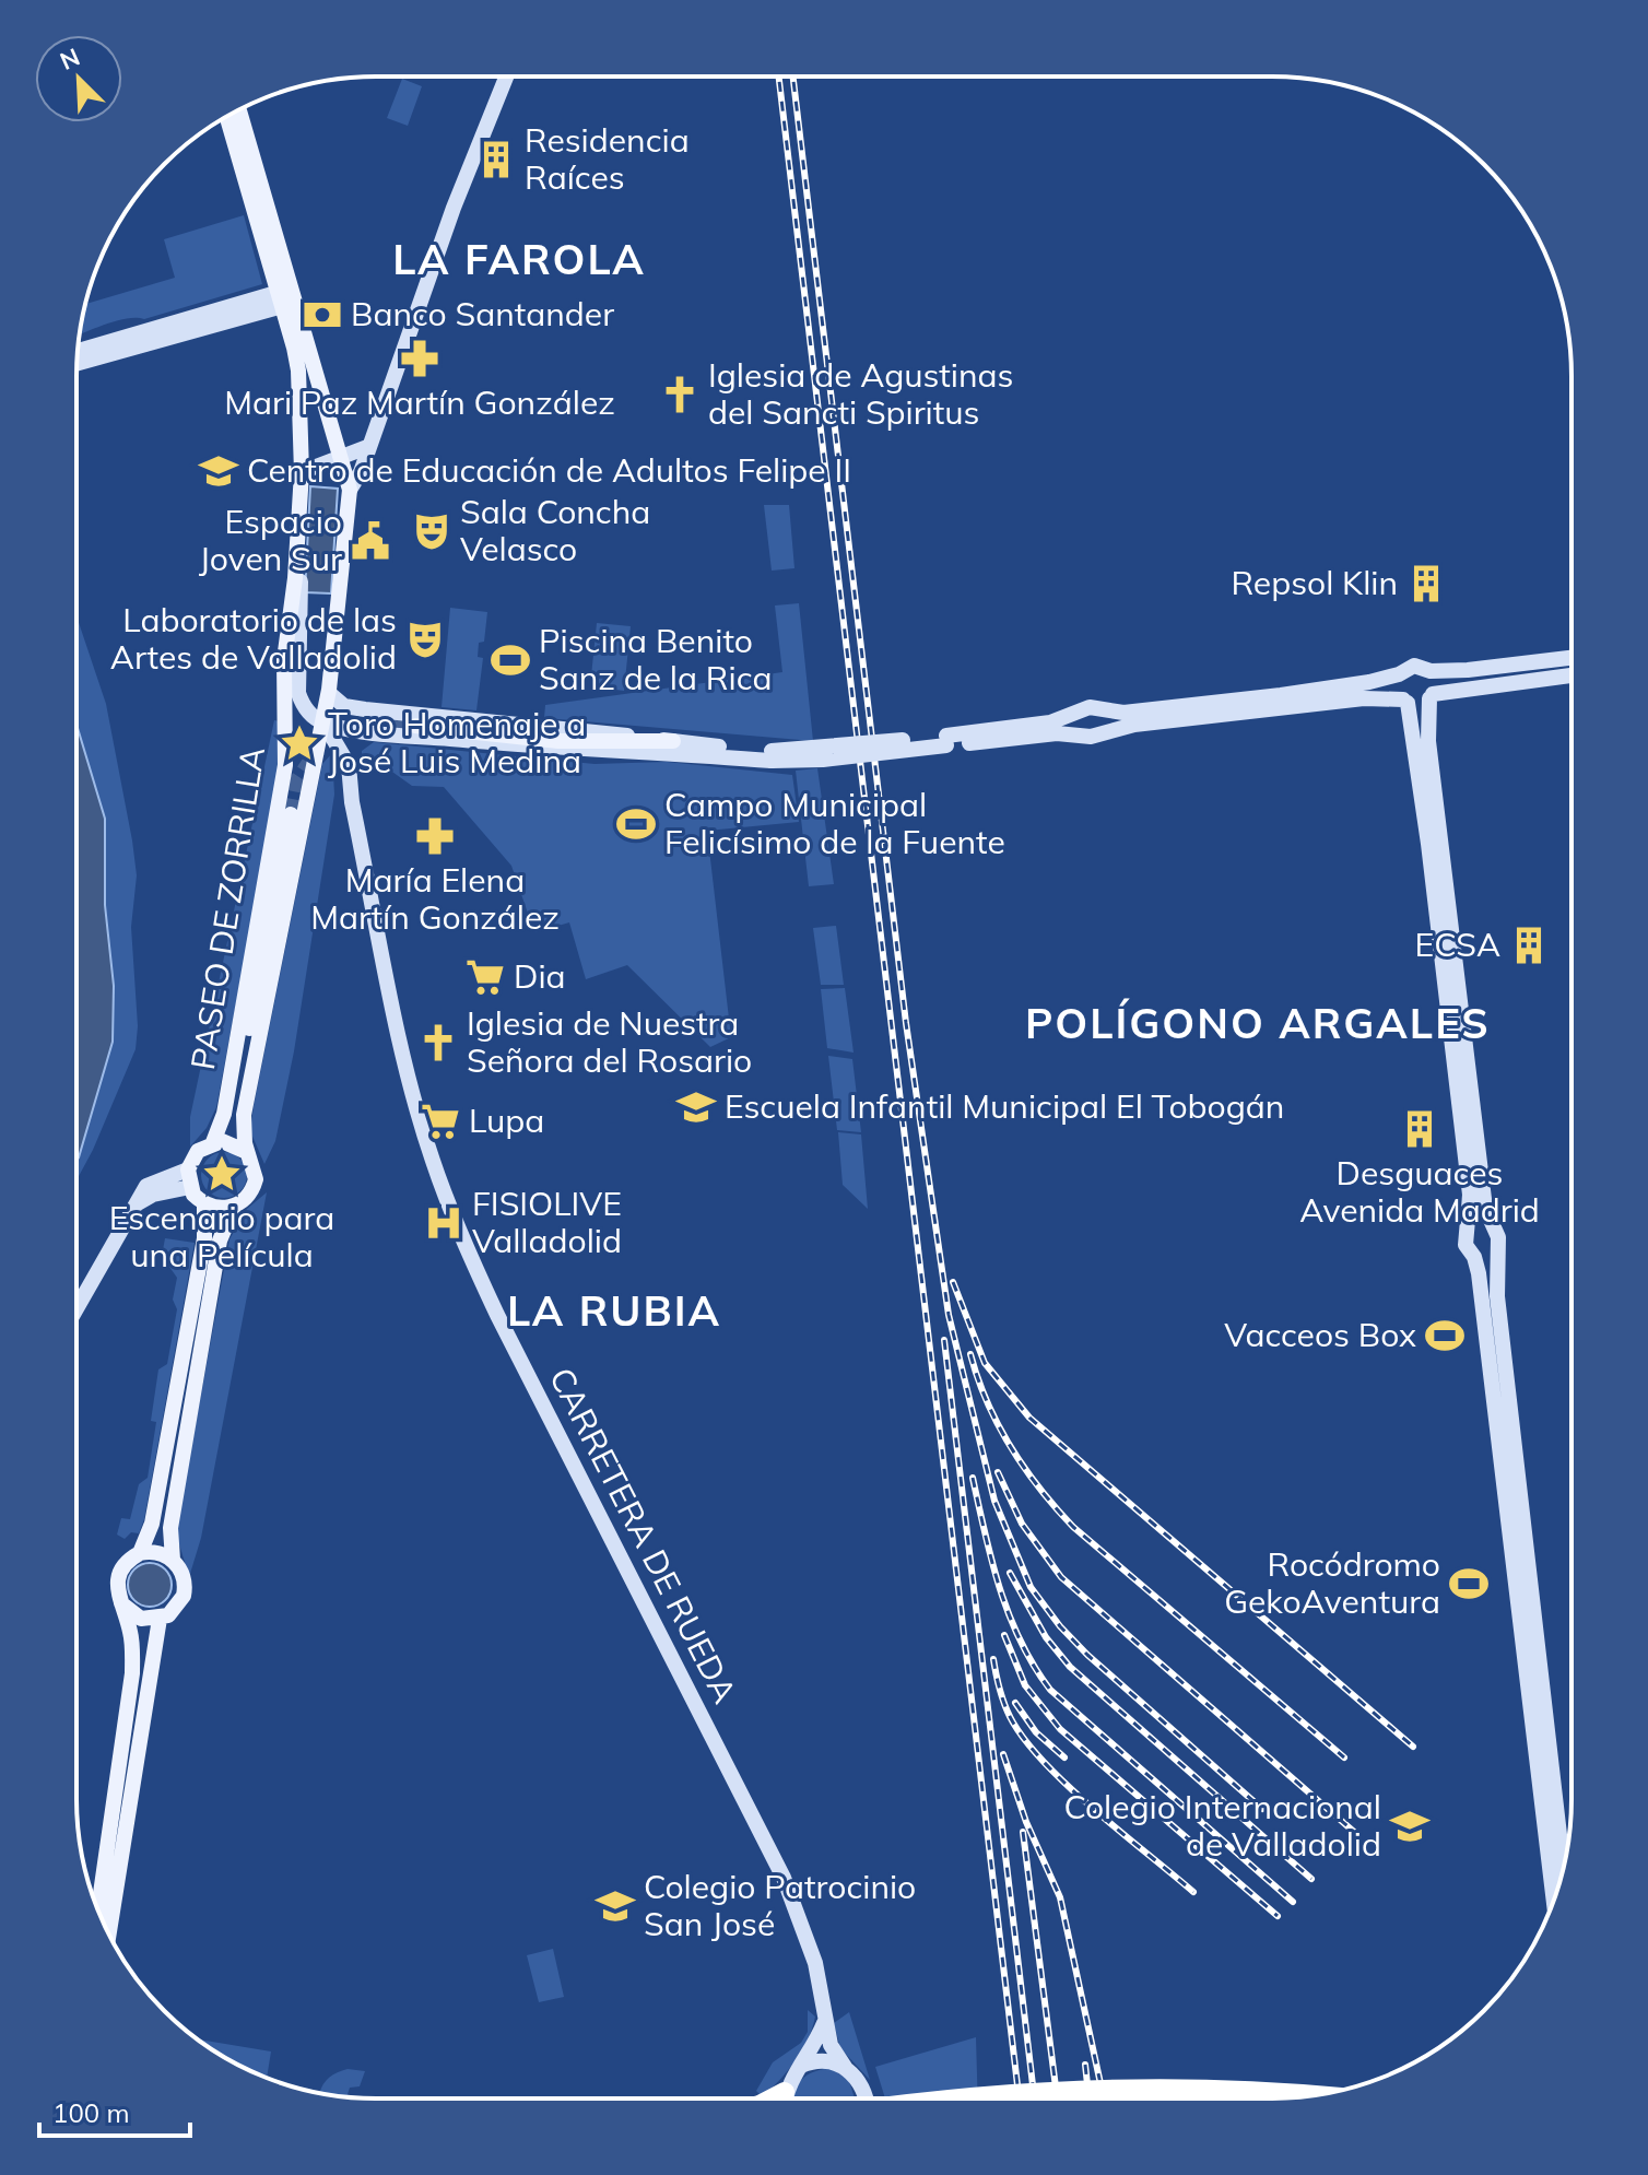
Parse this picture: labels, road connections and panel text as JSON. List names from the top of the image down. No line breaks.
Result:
{"streets":{"main road":["PASEO DE ZORRILLA"],"street":["CARRETERA DE RUEDA"]},"crossings":[["PASEO DE ZORRILLA","CARRETERA DE RUEDA"]],"districts":["LA FAROLA","POLÍGONO ARGALES","LA RUBIA"],"places":{"building":["Residencia Raíces","Repsol Klin","ECSA","Desguaces Avenida Madrid"],"bank":["Banco Santander"],"pharmacy":["Mari Paz Martín González","María Elena Martín González"],"church":["Iglesia de Agustinas del Sancti Spiritus","Iglesia de Nuestra Señora del Rosario"],"school or university":["Centro de Educación de Adultos Felipe II","Escuela Infantil Municipal El Tobogán","Colegio Internacional de Valladolid","Colegio Patrocinio San José"],"theatre":["Sala Concha Velasco","Laboratorio de las Artes de Valladolid"],"public building":["Espacio Joven Sur"],"sports":["Piscina Benito Sanz de la Rica","Campo Municipal Felicísimo de la Fuente","Vacceos Box","Rocódromo GekoAventura"],"place":["Toro Homenaje a José Luis Medina","Escenario para una Película"],"supermarket":["Dia","Lupa"],"hospital":["FISIOLIVE Valladolid"]},"scale_bar":"100 m","north":"top left"}
